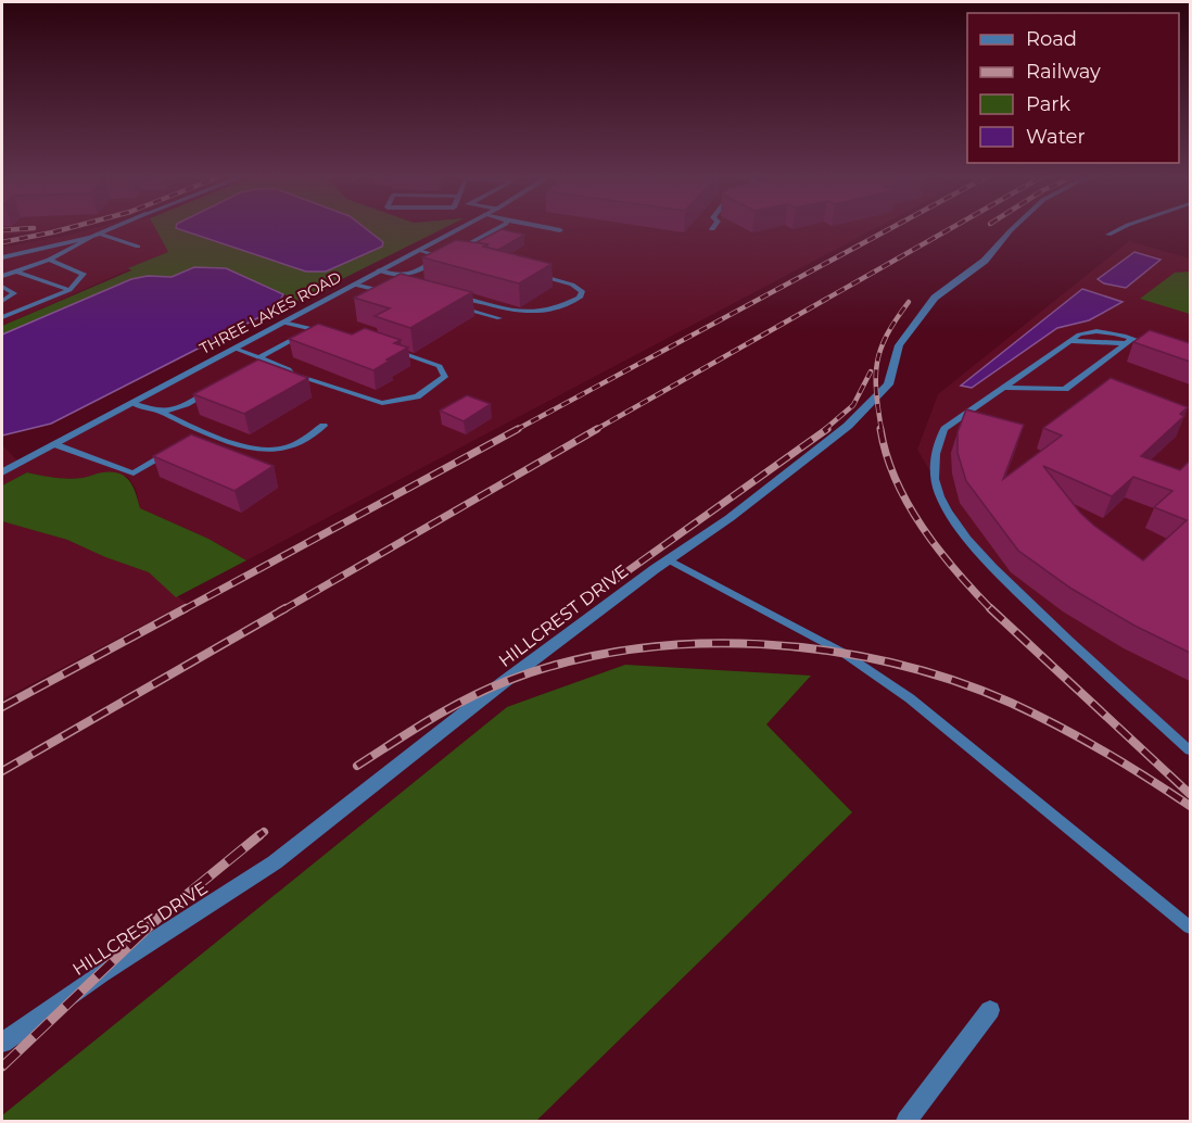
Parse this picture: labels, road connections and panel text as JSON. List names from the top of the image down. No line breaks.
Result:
{"streets":{"street":["THREE LAKES ROAD","HILLCREST DRIVE"]},"legend":["Road","Railway","Park","Water"]}
